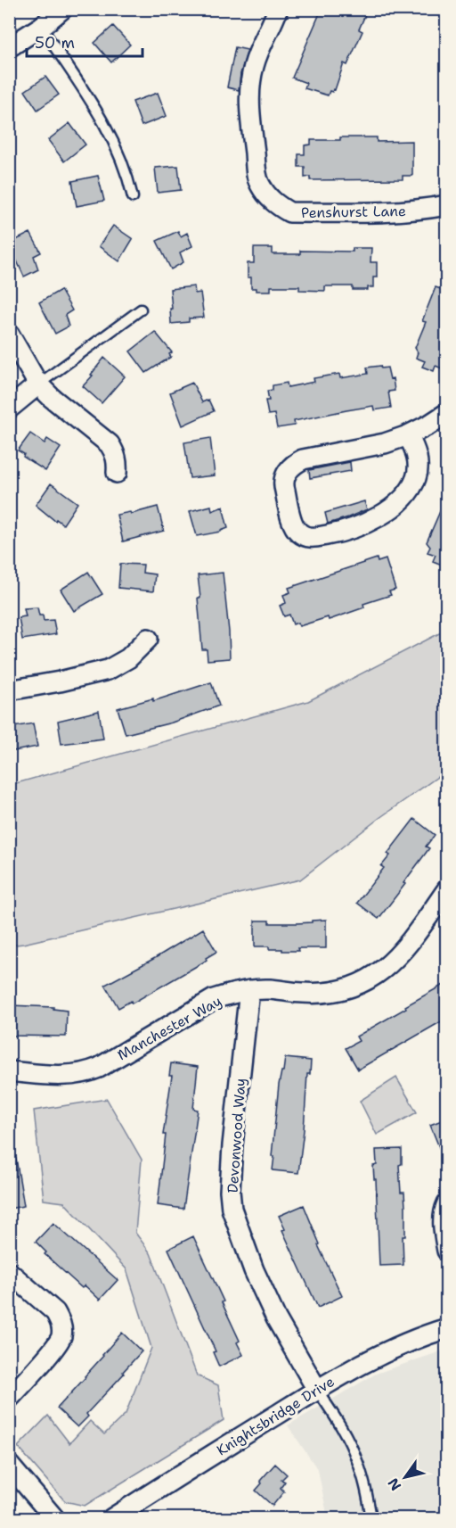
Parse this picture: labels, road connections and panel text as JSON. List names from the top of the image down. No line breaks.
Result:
{"streets":{"street":["Penshurst Lane","Manchester Way","Devonwood Way","Knightsbridge Drive"]},"crossings":[["Manchester Way","Devonwood Way"],["Devonwood Way","Knightsbridge Drive"]],"scale_bar":"50 m","north":"bottom left"}
